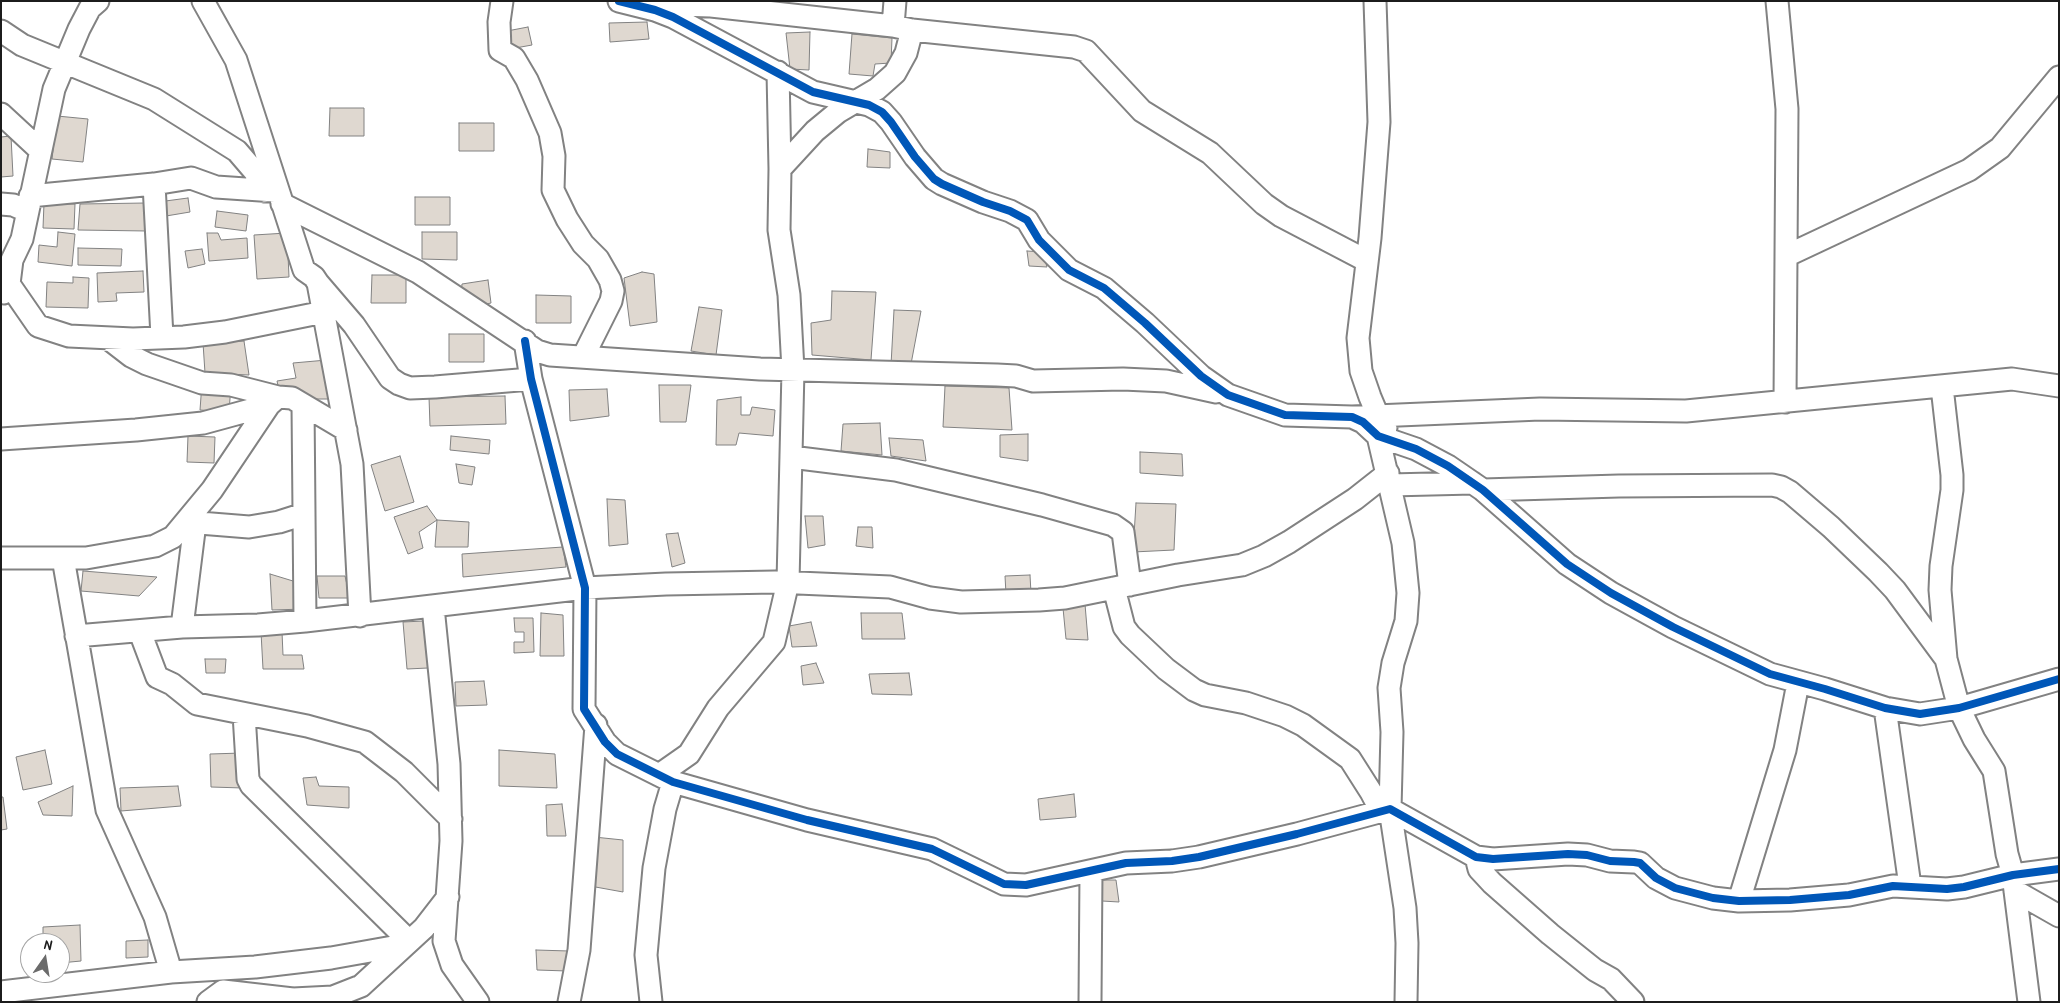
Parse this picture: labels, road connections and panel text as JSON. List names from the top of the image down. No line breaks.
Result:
{"north":"top"}
